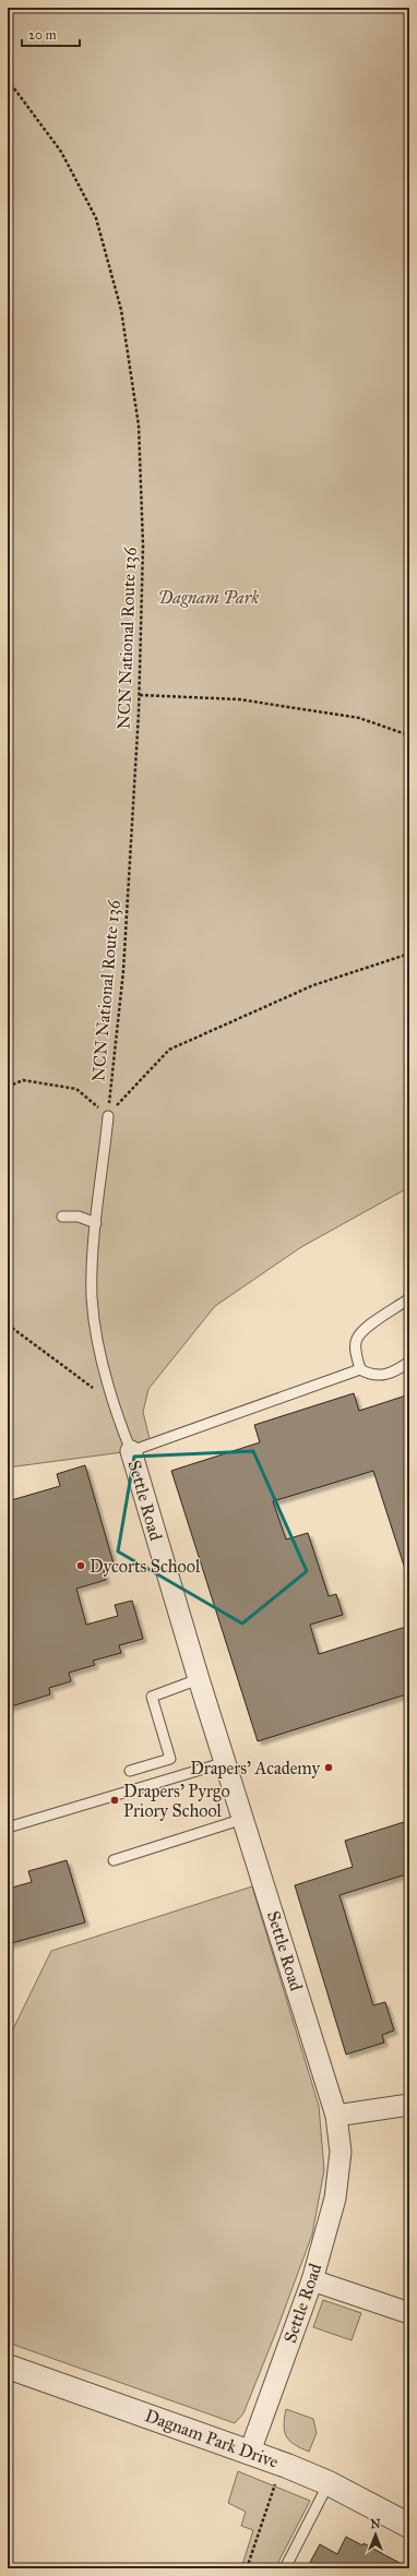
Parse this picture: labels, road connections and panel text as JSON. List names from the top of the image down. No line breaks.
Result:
{"streets":{"street":["Settle Road","Dagnam Park Drive"],"path":["NCN National Route 136"]},"crossings":[["Settle Road","Dagnam Park Drive"]],"parks":["Dagnam Park"],"places":["Dycorts School","Drapers' Academy","Drapers' Pyrgo Priory School"],"scale_bar":"20 m","north":"top"}
